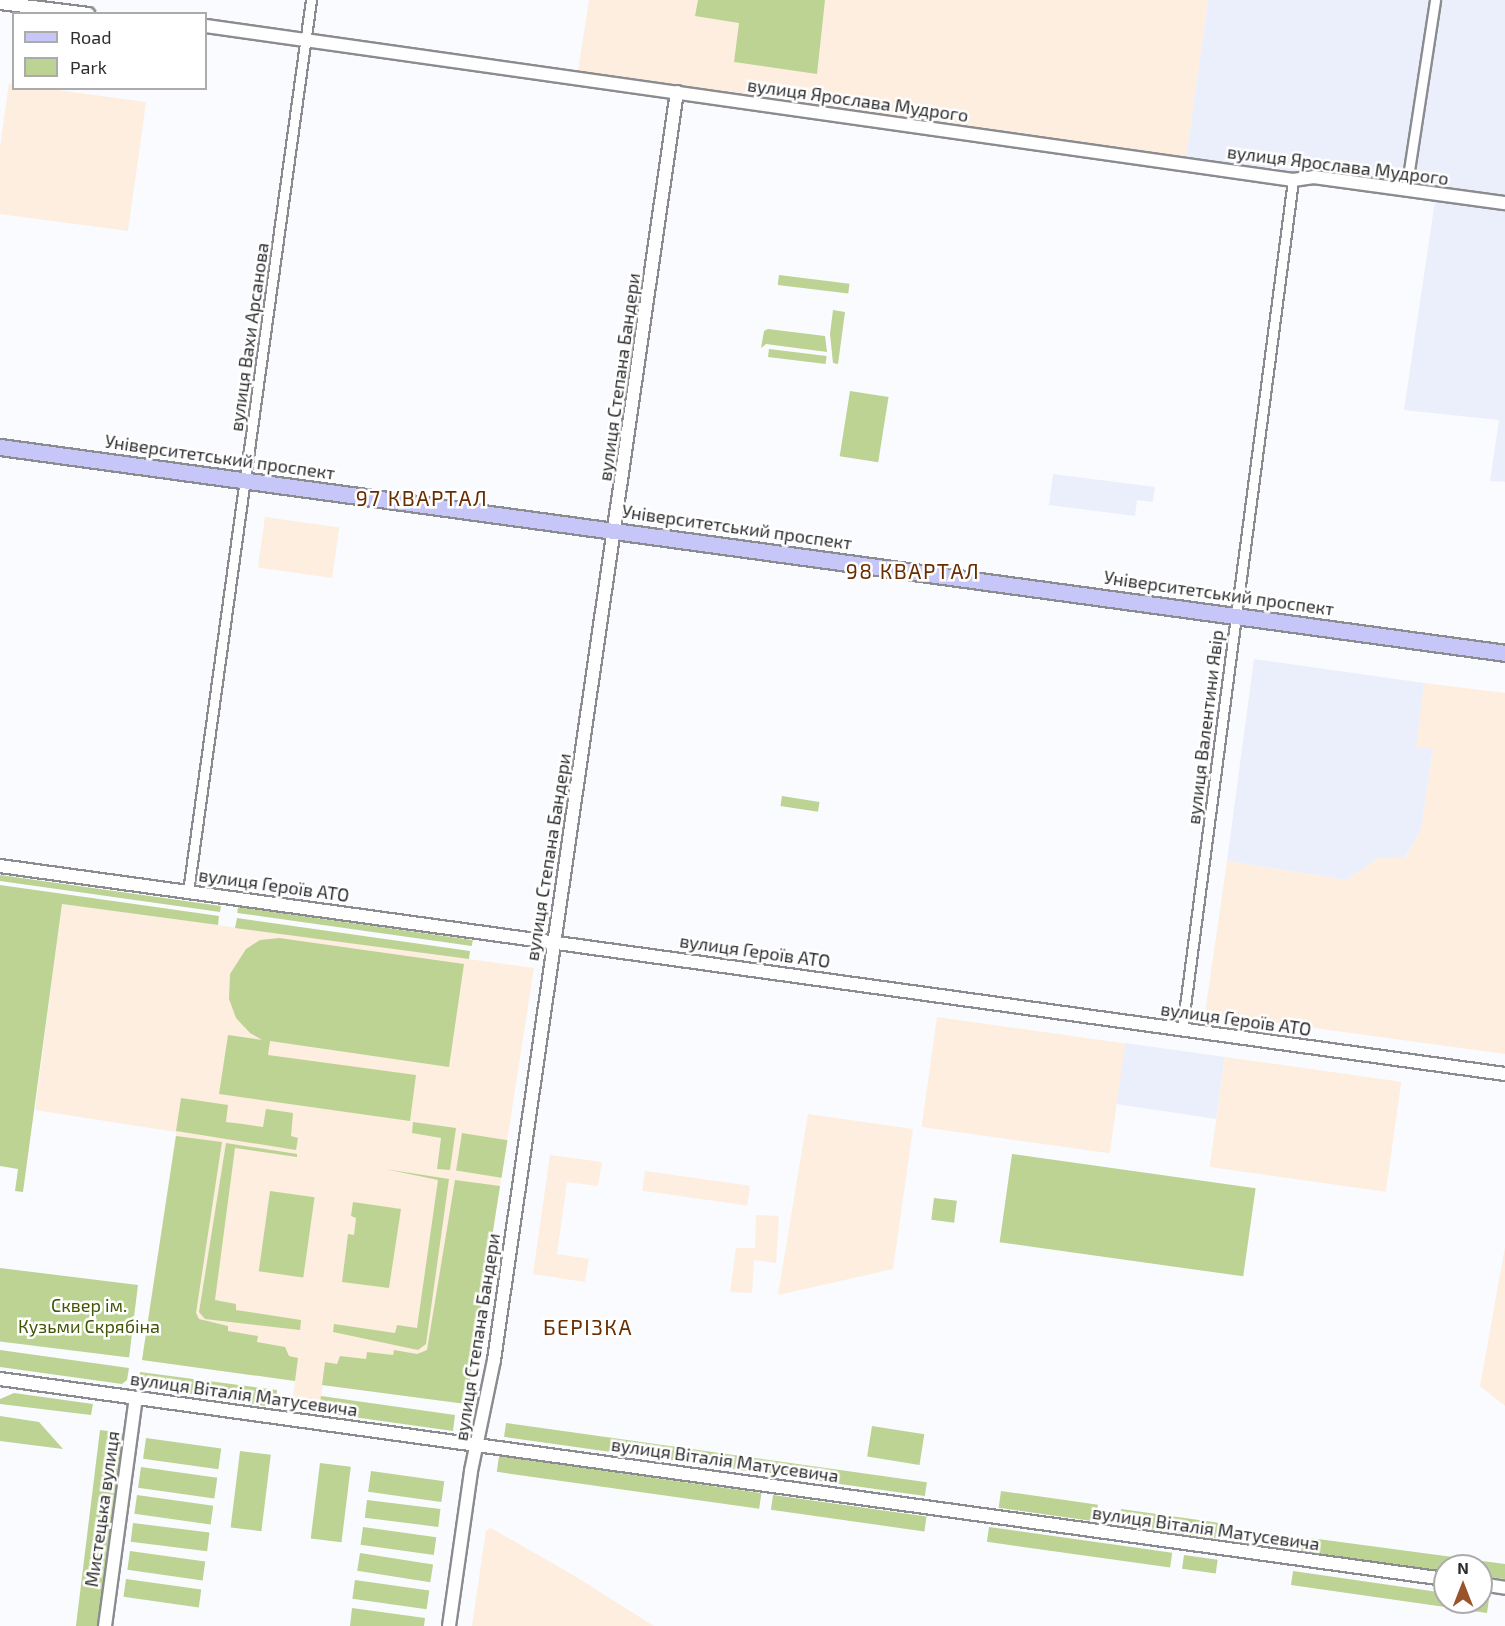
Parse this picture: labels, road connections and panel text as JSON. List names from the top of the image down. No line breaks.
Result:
{"streets":{"main road":["Університетський проспект"],"street":["вулиця Ярослава Мудрого","вулиця Вахи Арсанова","вулиця Степана Бандери","вулиця Валентини Явір","вулиця Героїв АТО","вулиця Віталія Матусевича","Мистецька вулиця"]},"crossings":[["вулиця Ярослава Мудрого","вулиця Вахи Арсанова"],["вулиця Ярослава Мудрого","вулиця Степана Бандери"],["вулиця Ярослава Мудрого","вулиця Валентини Явір"],["вулиця Вахи Арсанова","Університетський проспект"],["вулиця Вахи Арсанова","вулиця Героїв АТО"],["вулиця Степана Бандери","Університетський проспект"],["вулиця Степана Бандери","вулиця Героїв АТО"],["вулиця Степана Бандери","вулиця Віталія Матусевича"],["Університетський проспект","вулиця Валентини Явір"],["вулиця Валентини Явір","вулиця Героїв АТО"],["вулиця Віталія Матусевича","Мистецька вулиця"]],"districts":["97 КВАРТАЛ","98 КВАРТАЛ","БЕРІЗКА"],"parks":["Сквер ім. Кузьми Скрябіна"],"legend":["Road","Park"],"north":"top"}
